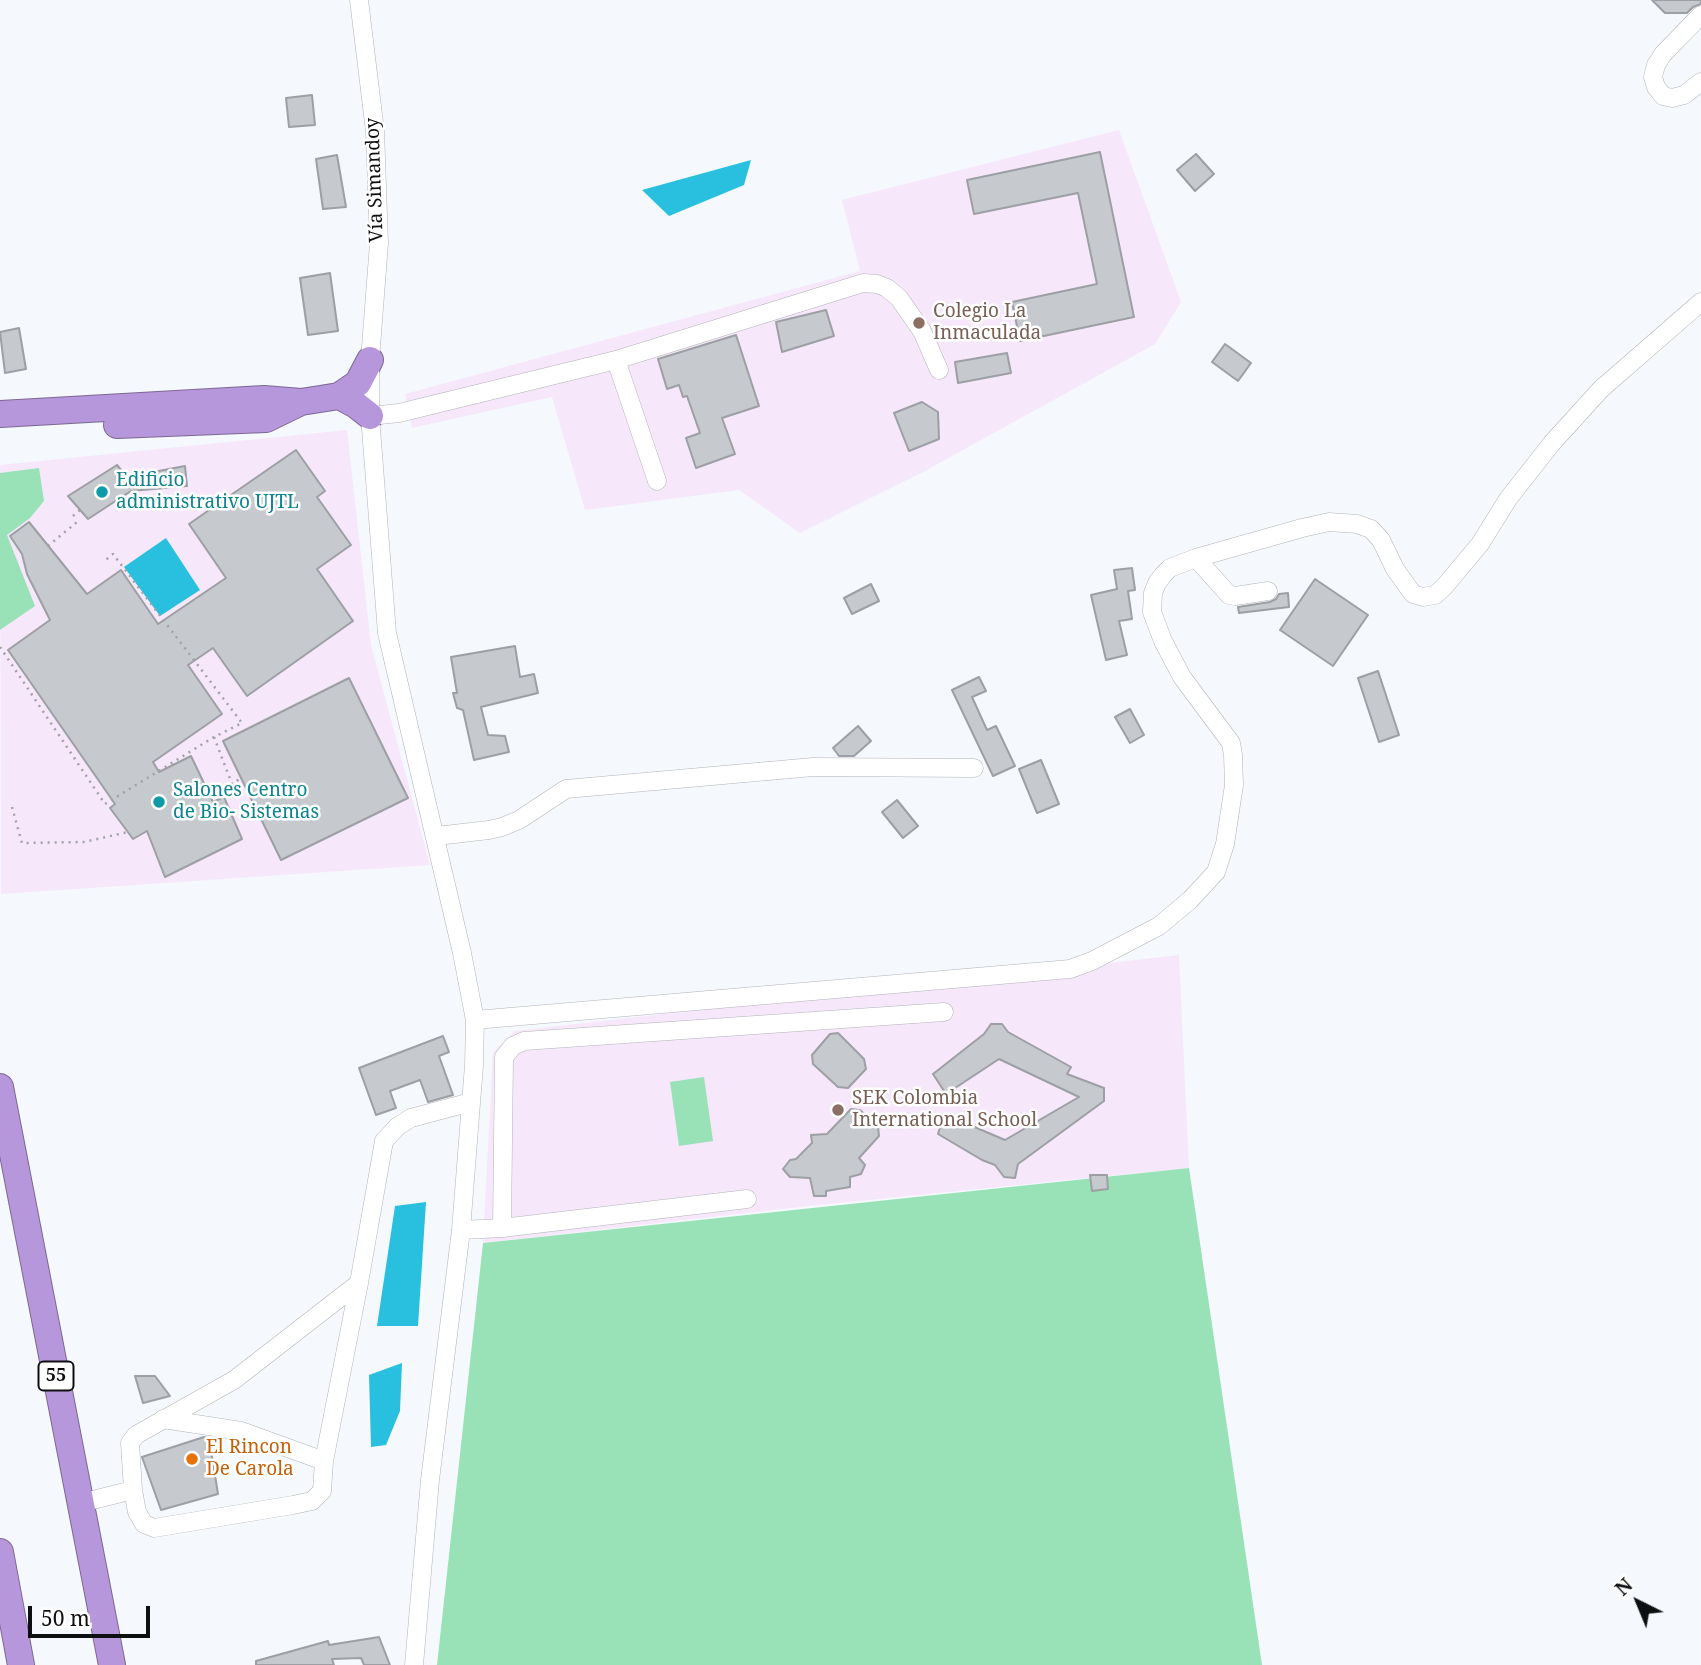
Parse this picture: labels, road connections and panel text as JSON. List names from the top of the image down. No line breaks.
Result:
{"streets":{"highway":["55"],"street":["Vía Simandoy"]},"places":["Colegio La Inmaculada","Edificio administrativo UJTL","Salones Centro de Bio- Sistemas","SEK Colombia International School","El Rincon De Carola"],"scale_bar":"50 m","north":"top left"}
